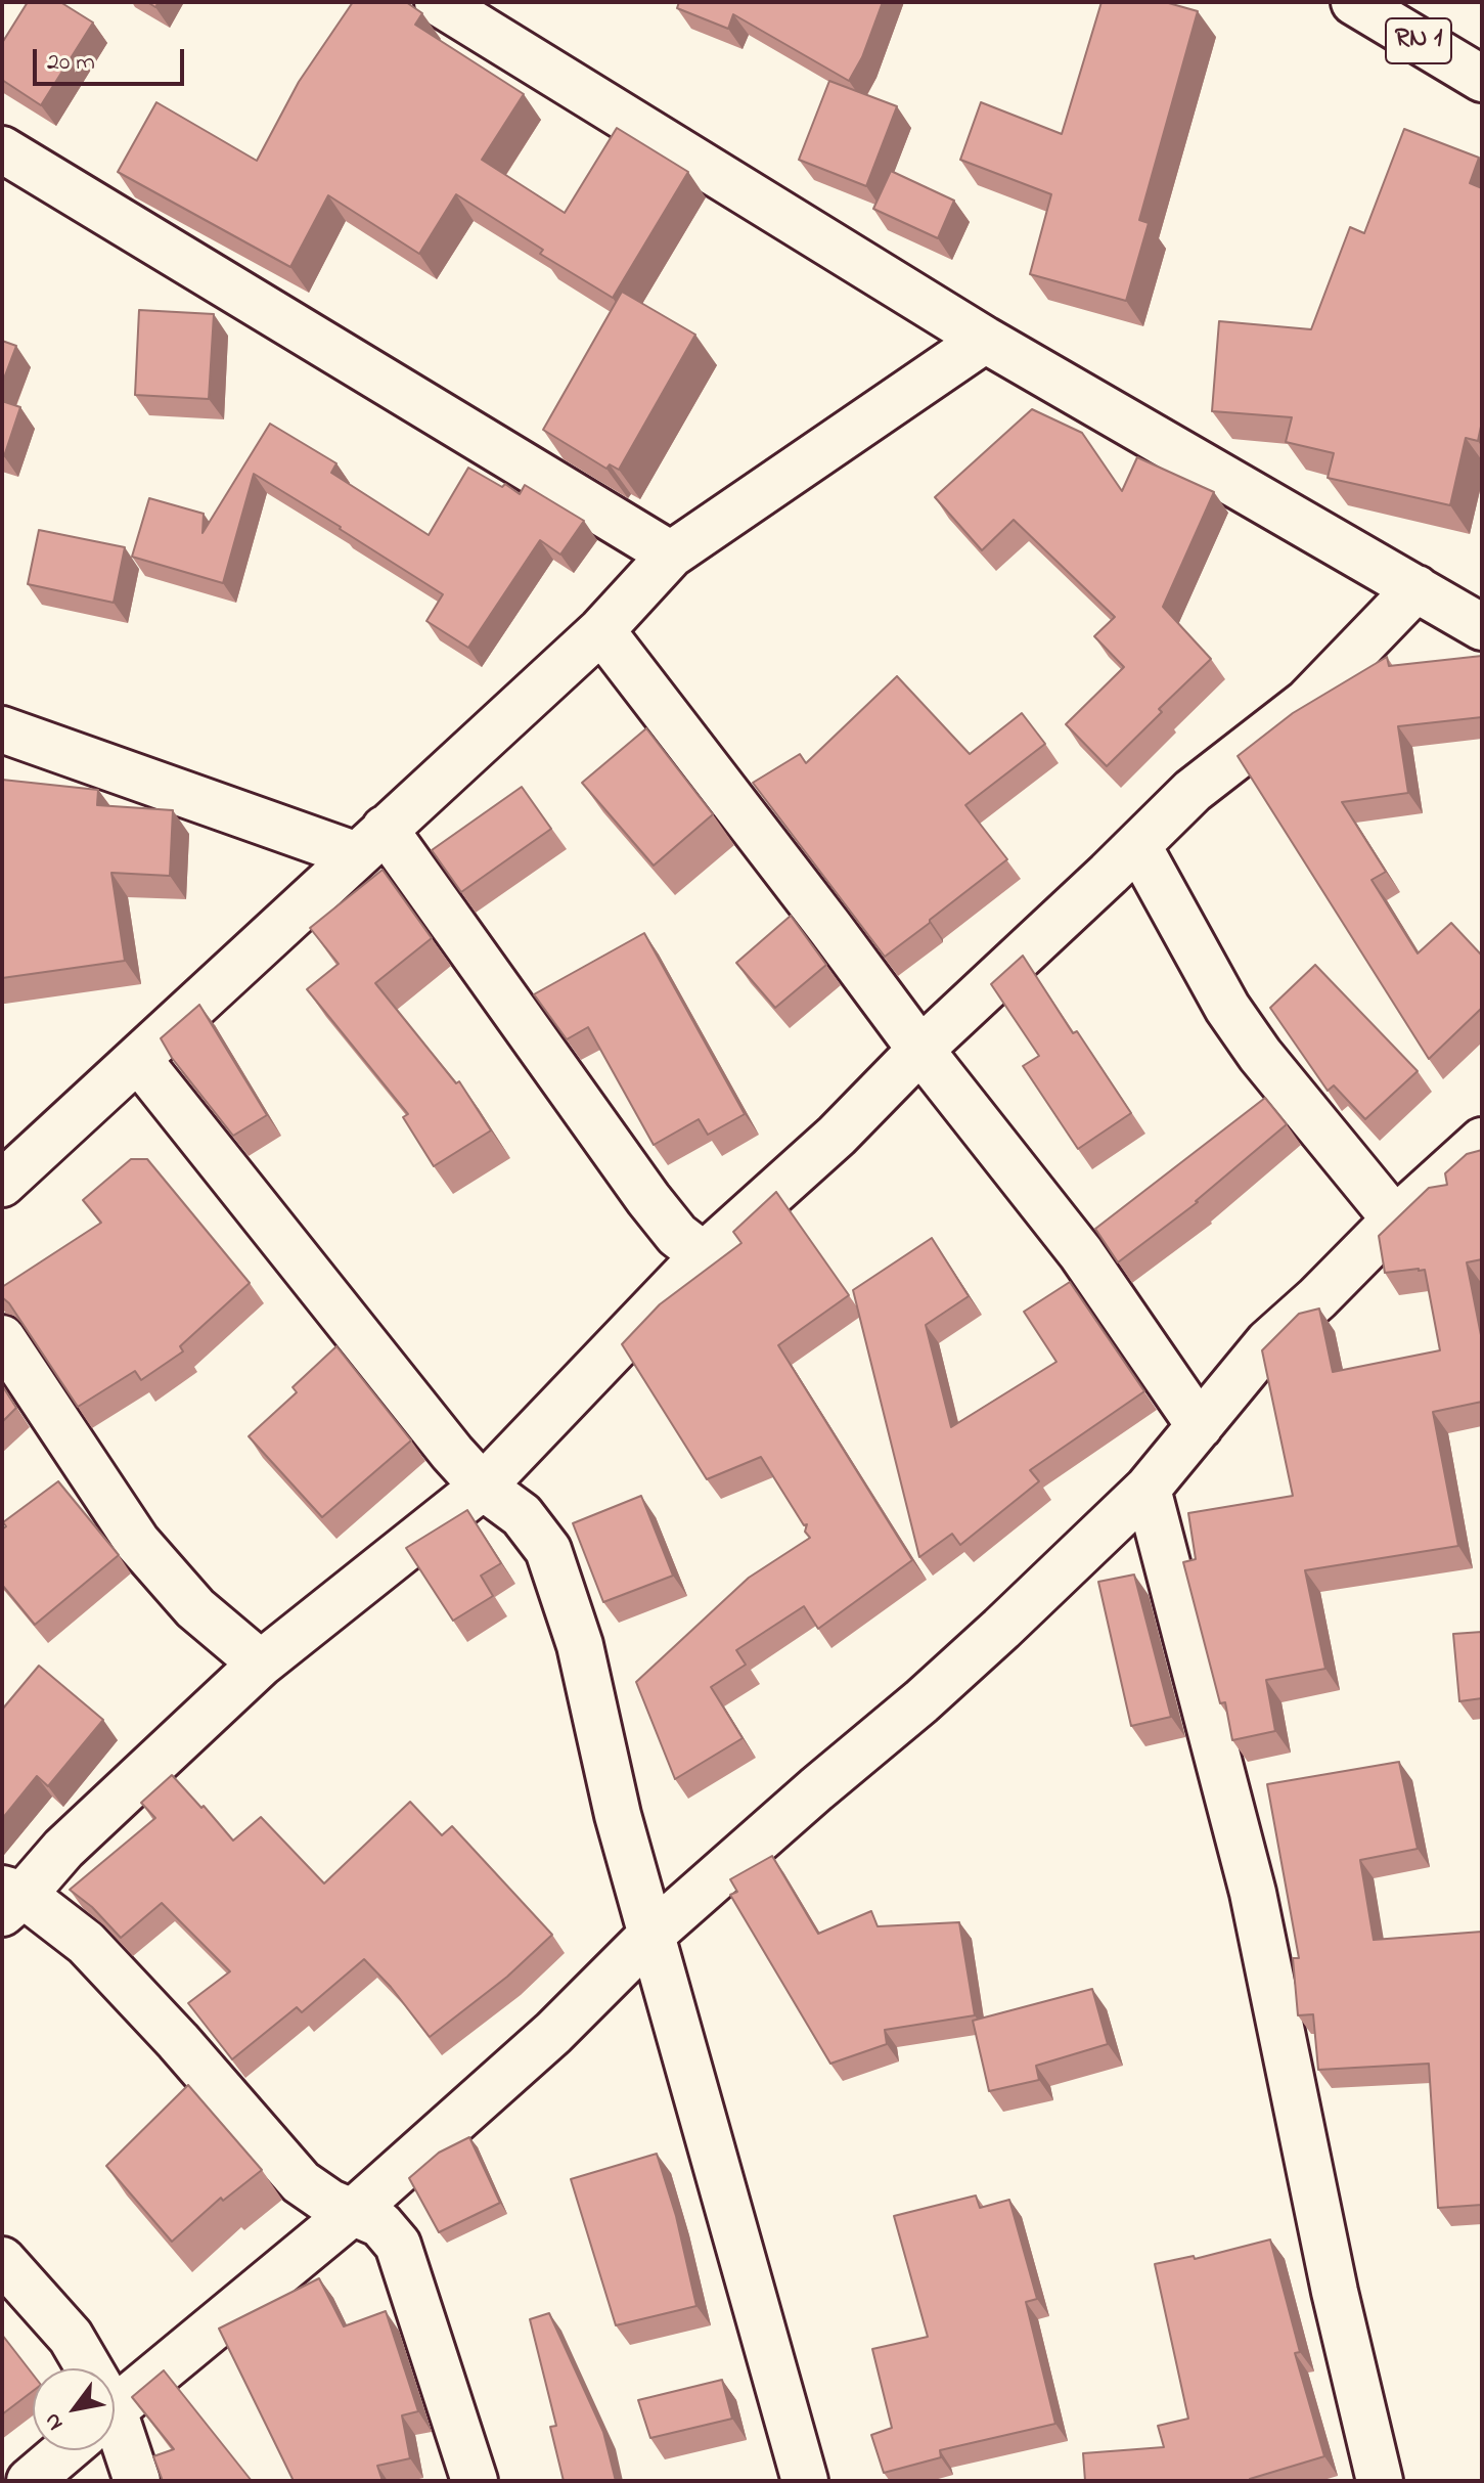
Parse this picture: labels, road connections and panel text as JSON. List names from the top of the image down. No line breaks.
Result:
{"streets":{"main road":["RN 1"]},"scale_bar":"20 m","north":"bottom left"}
